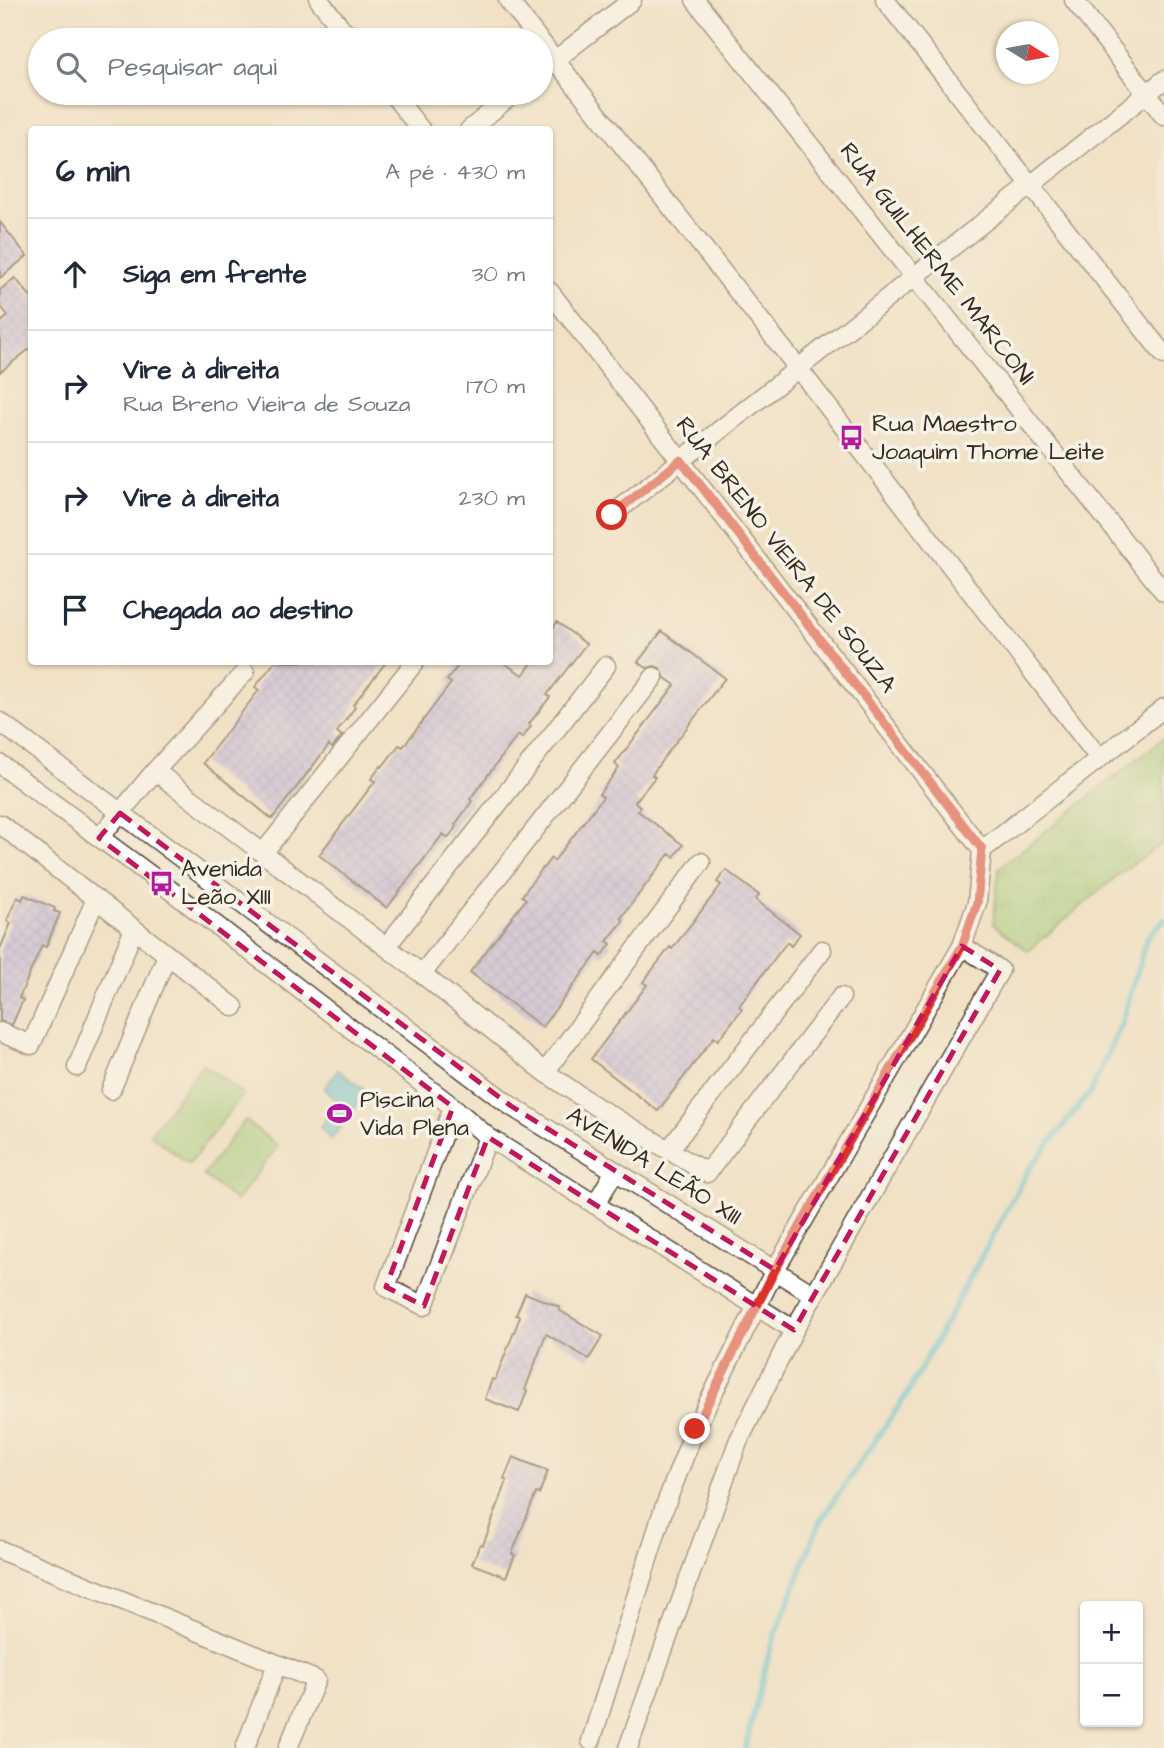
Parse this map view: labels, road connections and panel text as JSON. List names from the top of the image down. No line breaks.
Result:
{"streets":{"street":["RUA GUILHERME MARCONI","RUA BRENO VIEIRA DE SOUZA","AVENIDA LEÃO XIII"]},"places":{"bus stop":["Rua Maestro Joaquim Thome Leite","Avenida Leão XIII"],"sports":["Piscina Vida Plena"]},"north":"right","page":{"search":"Pesquisar aqui","heading":["6 min","A pé · 430 m"],"list":[["Siga em frente","30 m"],["Vire à direita","Rua Breno Vieira de Souza","170 m"],["Vire à direita","230 m"],"Chegada ao destino"],"map_buttons":["+","−"]}}
